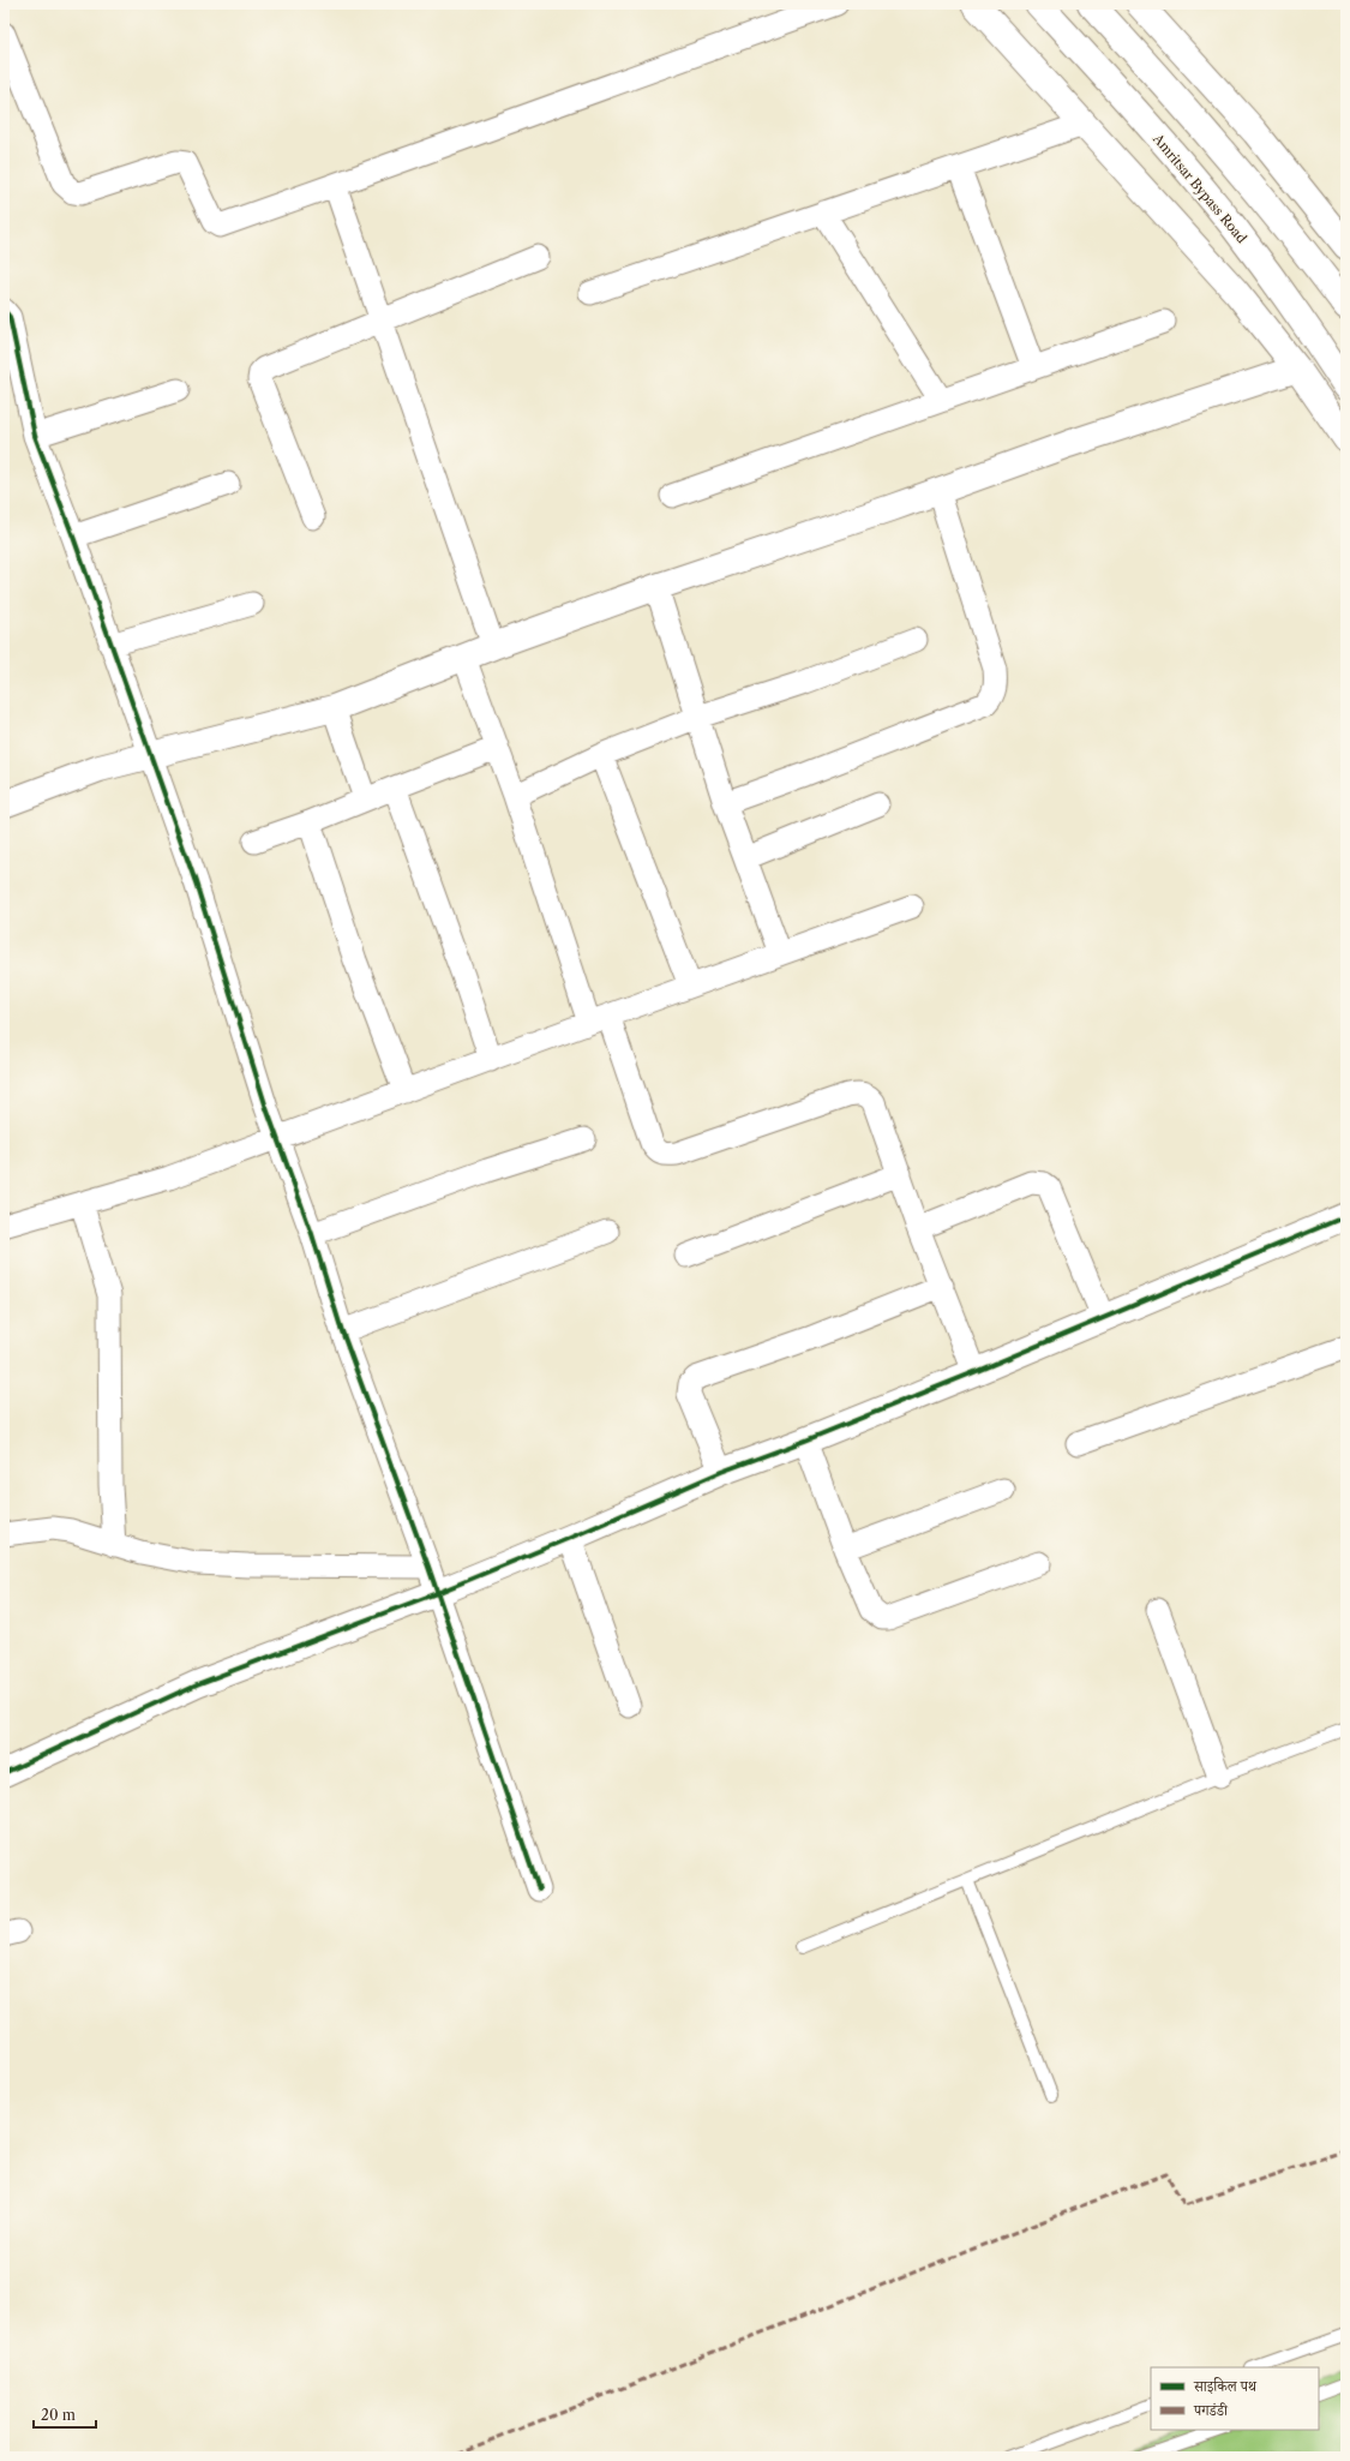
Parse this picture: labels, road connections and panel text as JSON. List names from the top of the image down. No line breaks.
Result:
{"streets":{"main road":["Amritsar Bypass Road"]},"legend":["साइकिल पथ","पगडंडी"],"scale_bar":"20 m"}
